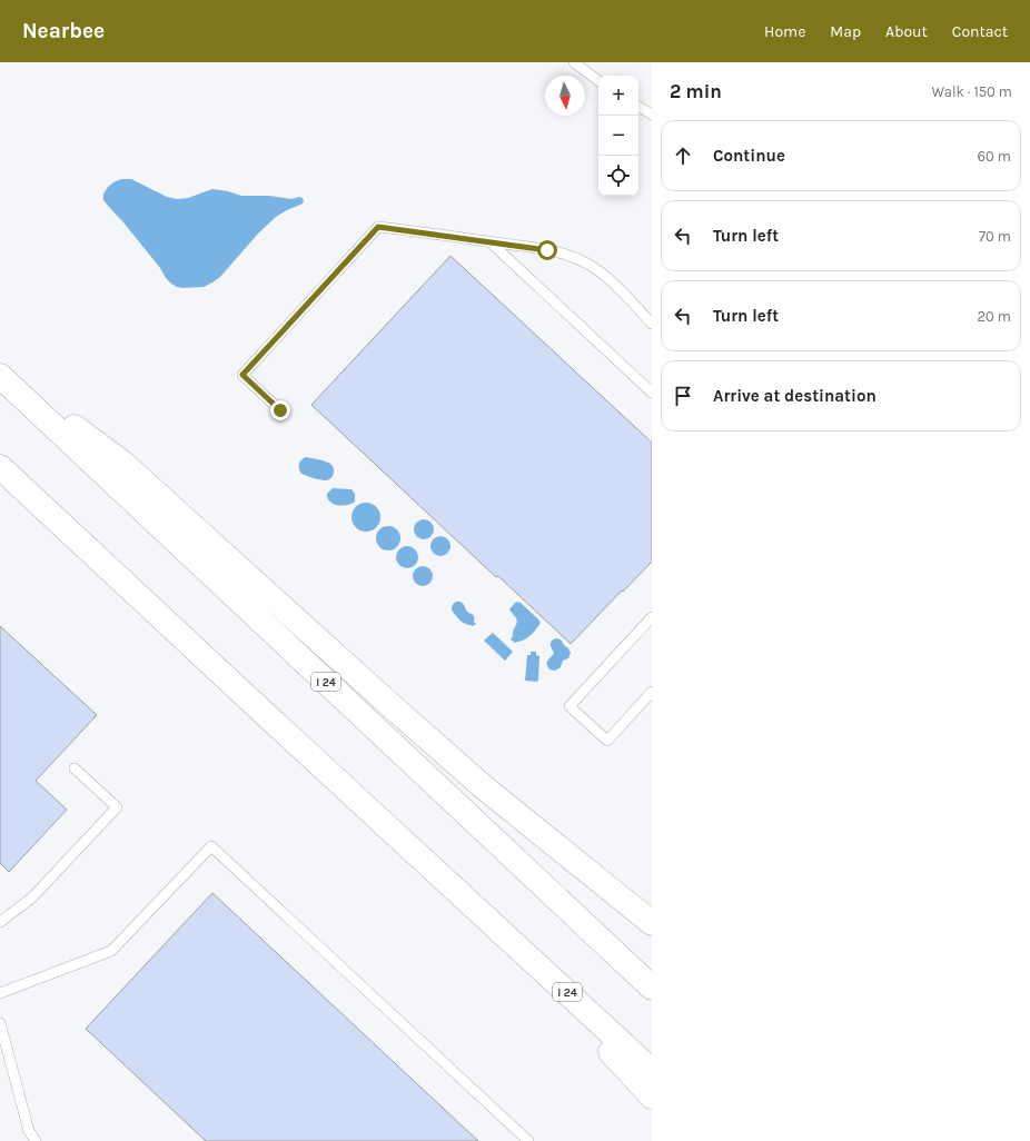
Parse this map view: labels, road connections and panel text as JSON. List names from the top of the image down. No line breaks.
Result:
{"streets":{"highway":["I 24"]},"north":"bottom","page":{"header":"Nearbee","nav":["Home","Map","About","Contact"],"heading":["2 min","Walk · 150 m"],"map_buttons":["+","−"],"list":[["Continue","60 m"],["Turn left","70 m"],["Turn left","20 m"],"Arrive at destination"]}}
